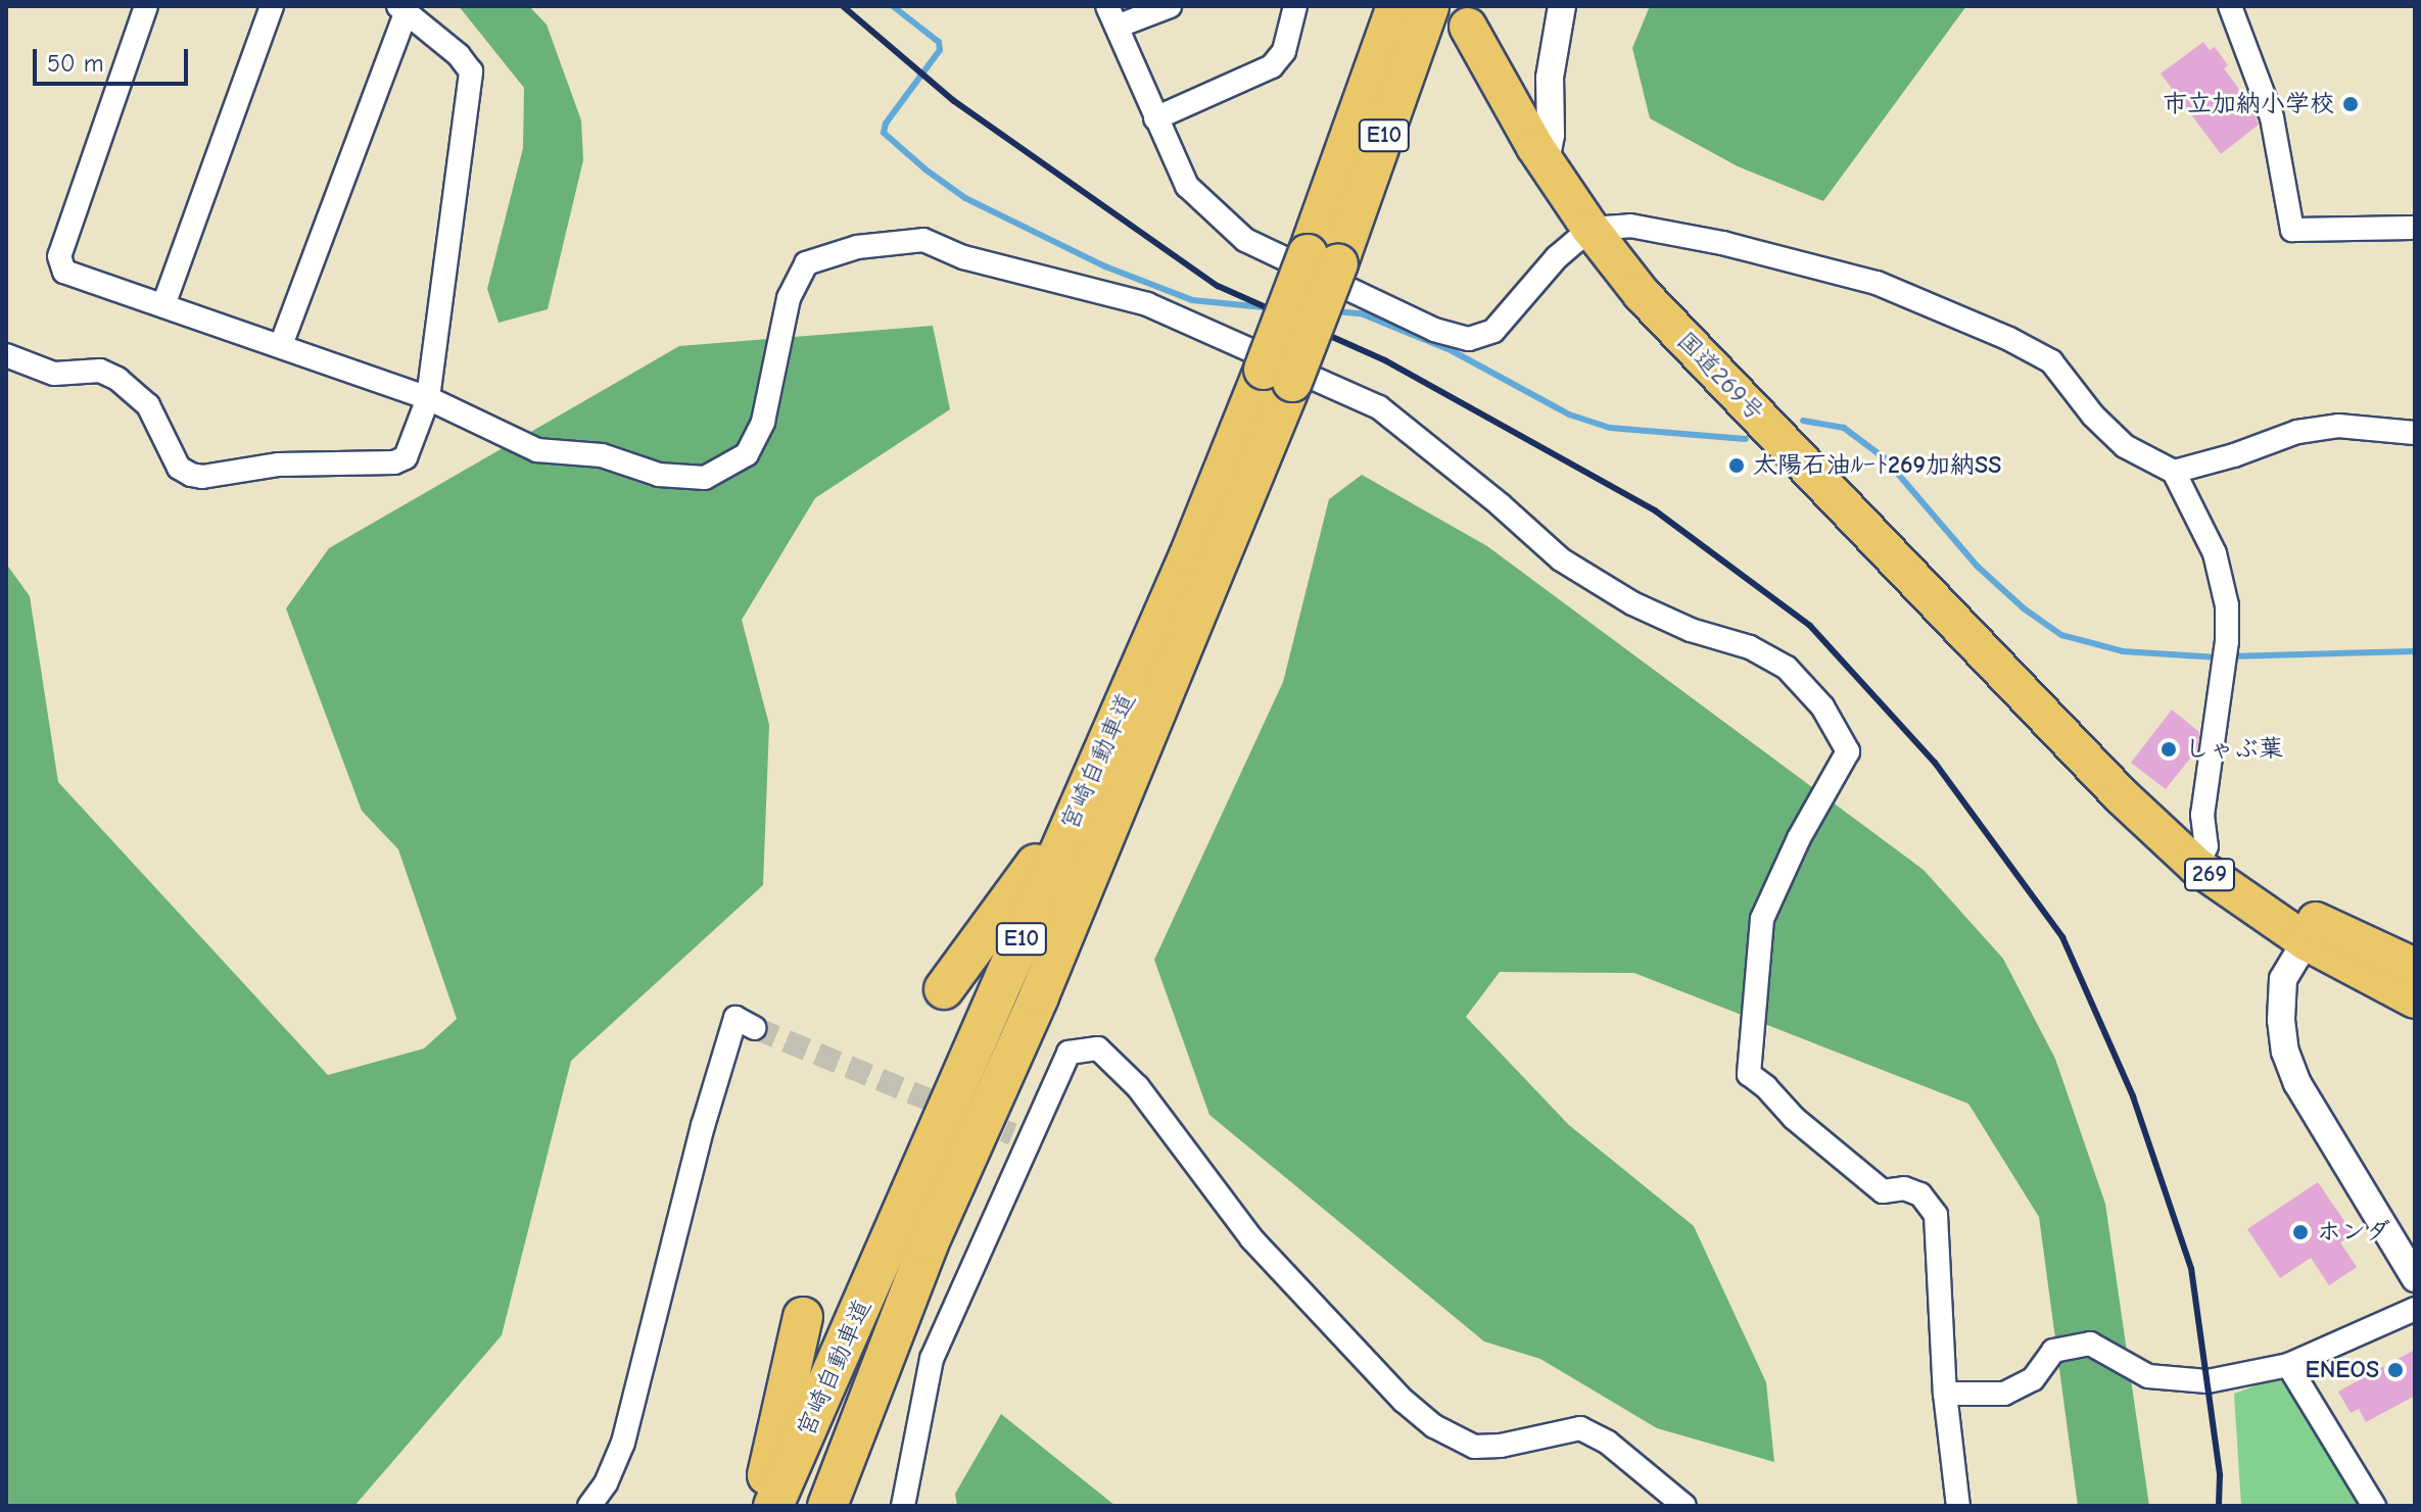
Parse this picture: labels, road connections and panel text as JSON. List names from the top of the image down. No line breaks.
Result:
{"streets":{"highway":["E10","国道269号","宮崎自動車道","269"]},"crossings":[["国道269号","269"]],"places":["市立加納小学校","太陽石油ﾙｰﾄ269加納SS","しゃぶ葉","ホンダ","ENEOS"],"scale_bar":"50 m"}
